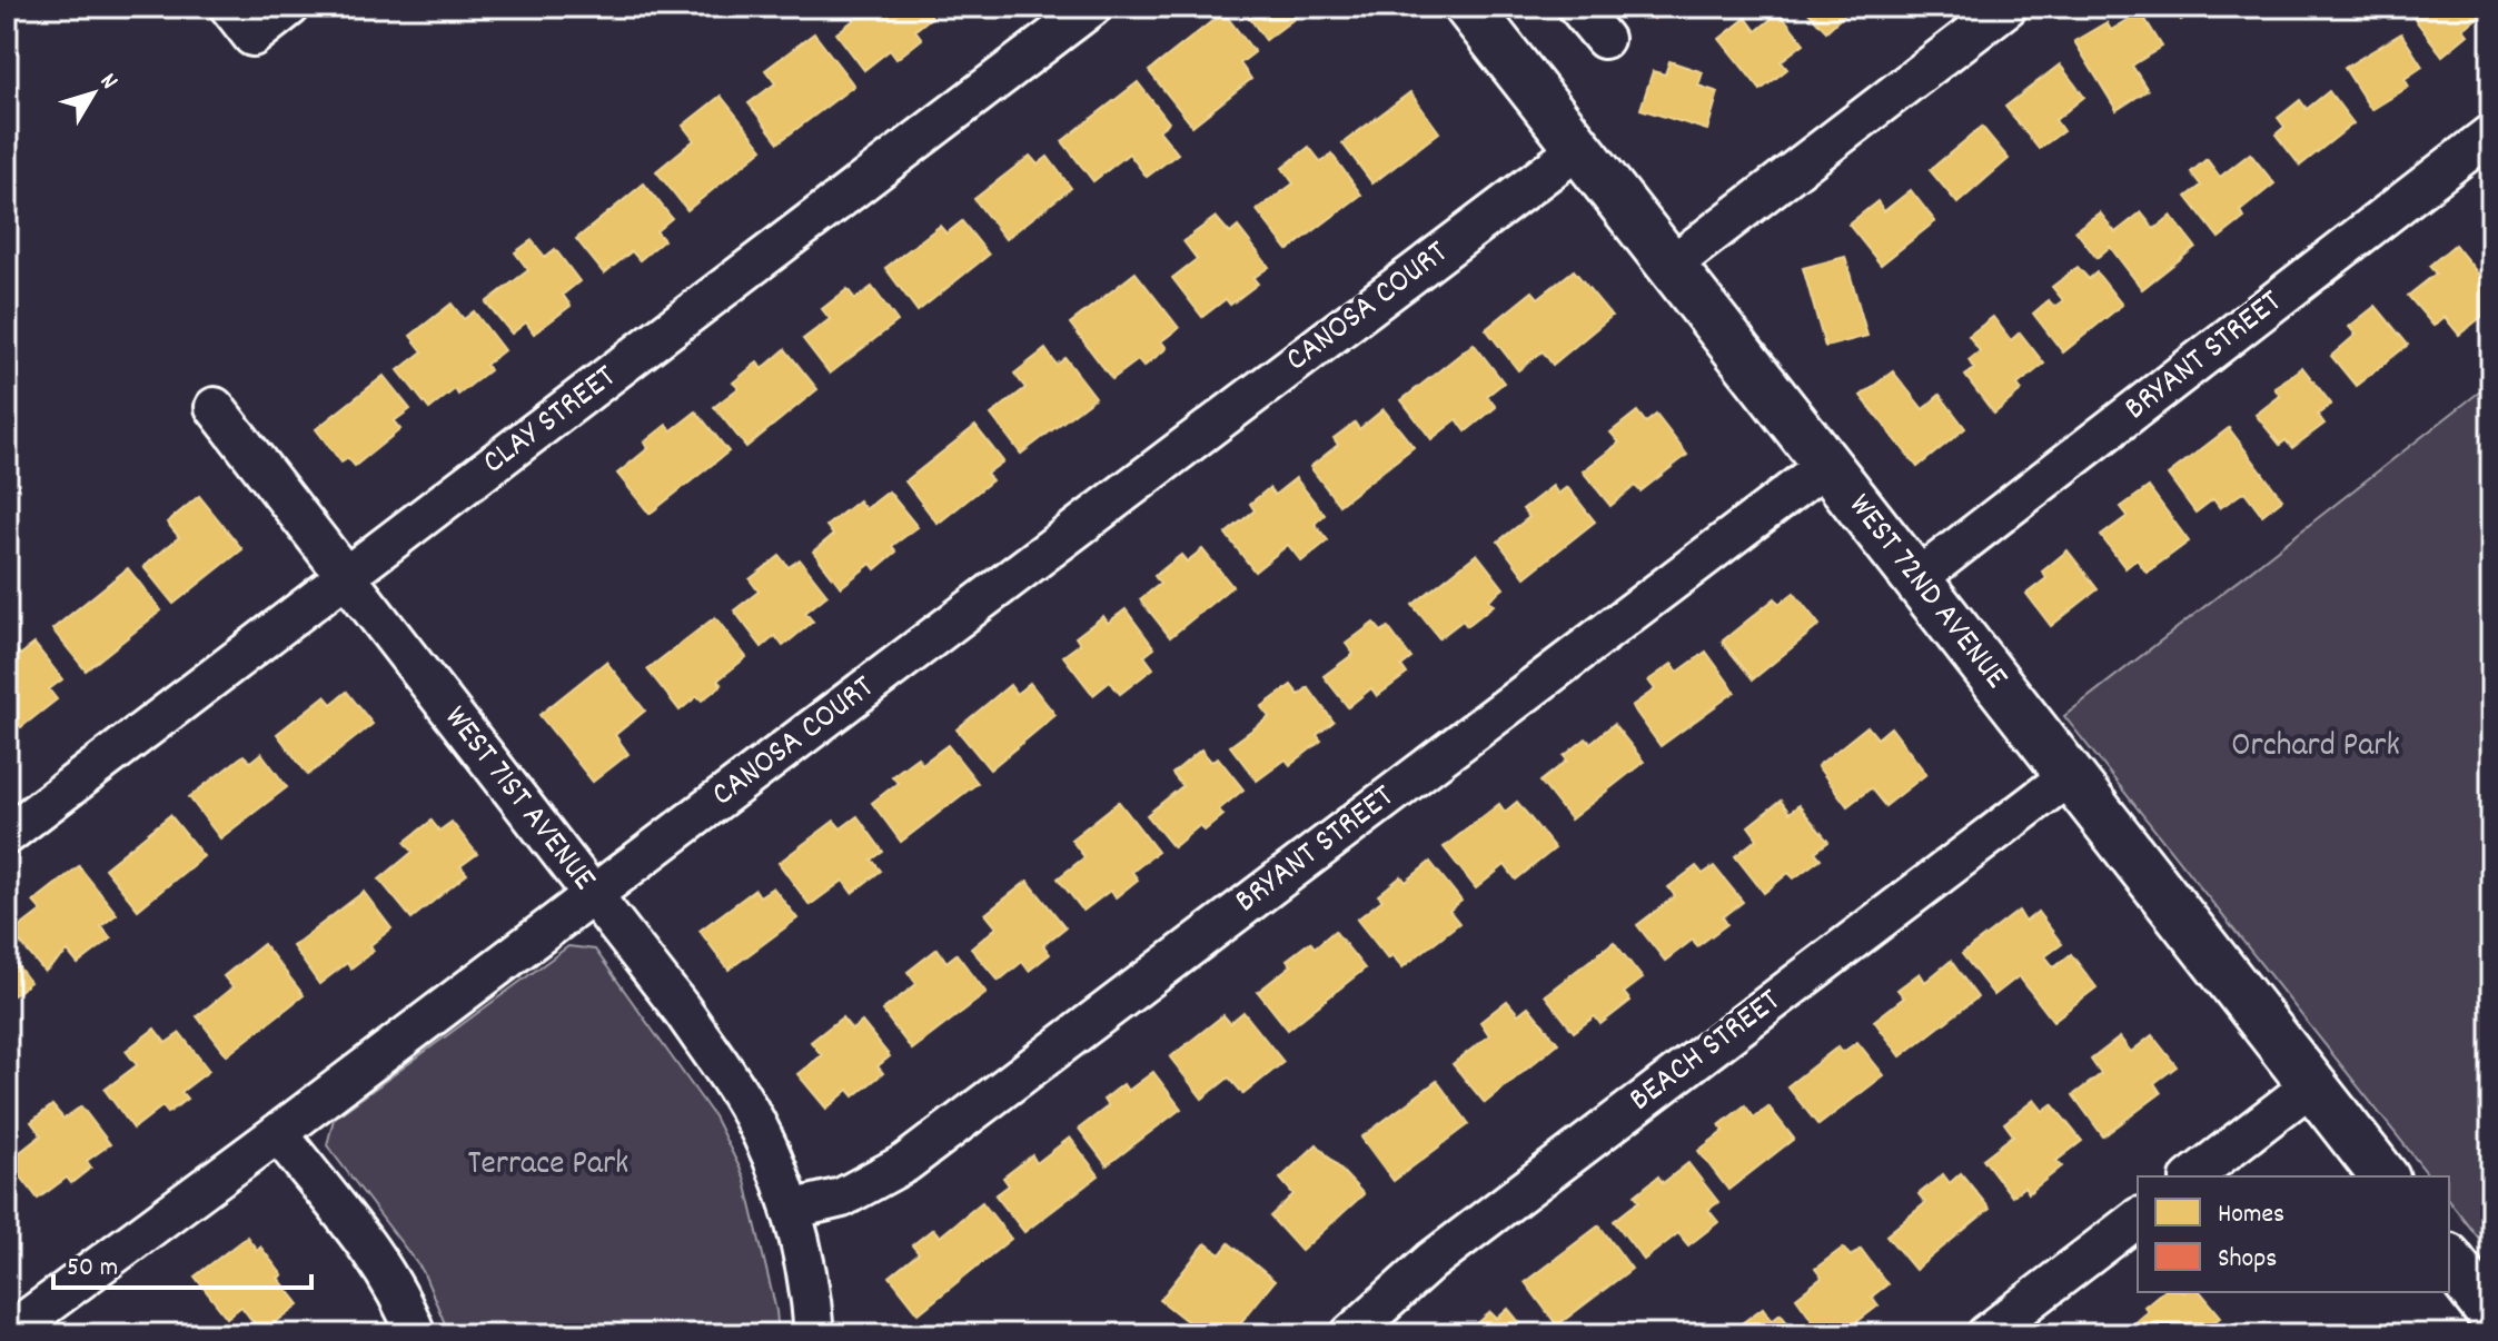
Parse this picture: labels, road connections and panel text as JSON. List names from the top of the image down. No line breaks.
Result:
{"streets":{"main road":["WEST 72ND AVENUE"],"street":["CANOSA COURT","BRYANT STREET","CLAY STREET","WEST 71ST AVENUE","BEACH STREET"]},"crossings":[["CANOSA COURT","WEST 72ND AVENUE"],["CANOSA COURT","WEST 71ST AVENUE"],["BRYANT STREET","WEST 72ND AVENUE"],["BRYANT STREET","WEST 71ST AVENUE"],["CLAY STREET","WEST 71ST AVENUE"],["WEST 72ND AVENUE","BEACH STREET"]],"parks":["Orchard Park","Terrace Park"],"legend":["Homes","Shops"],"scale_bar":"50 m","north":"top right"}
